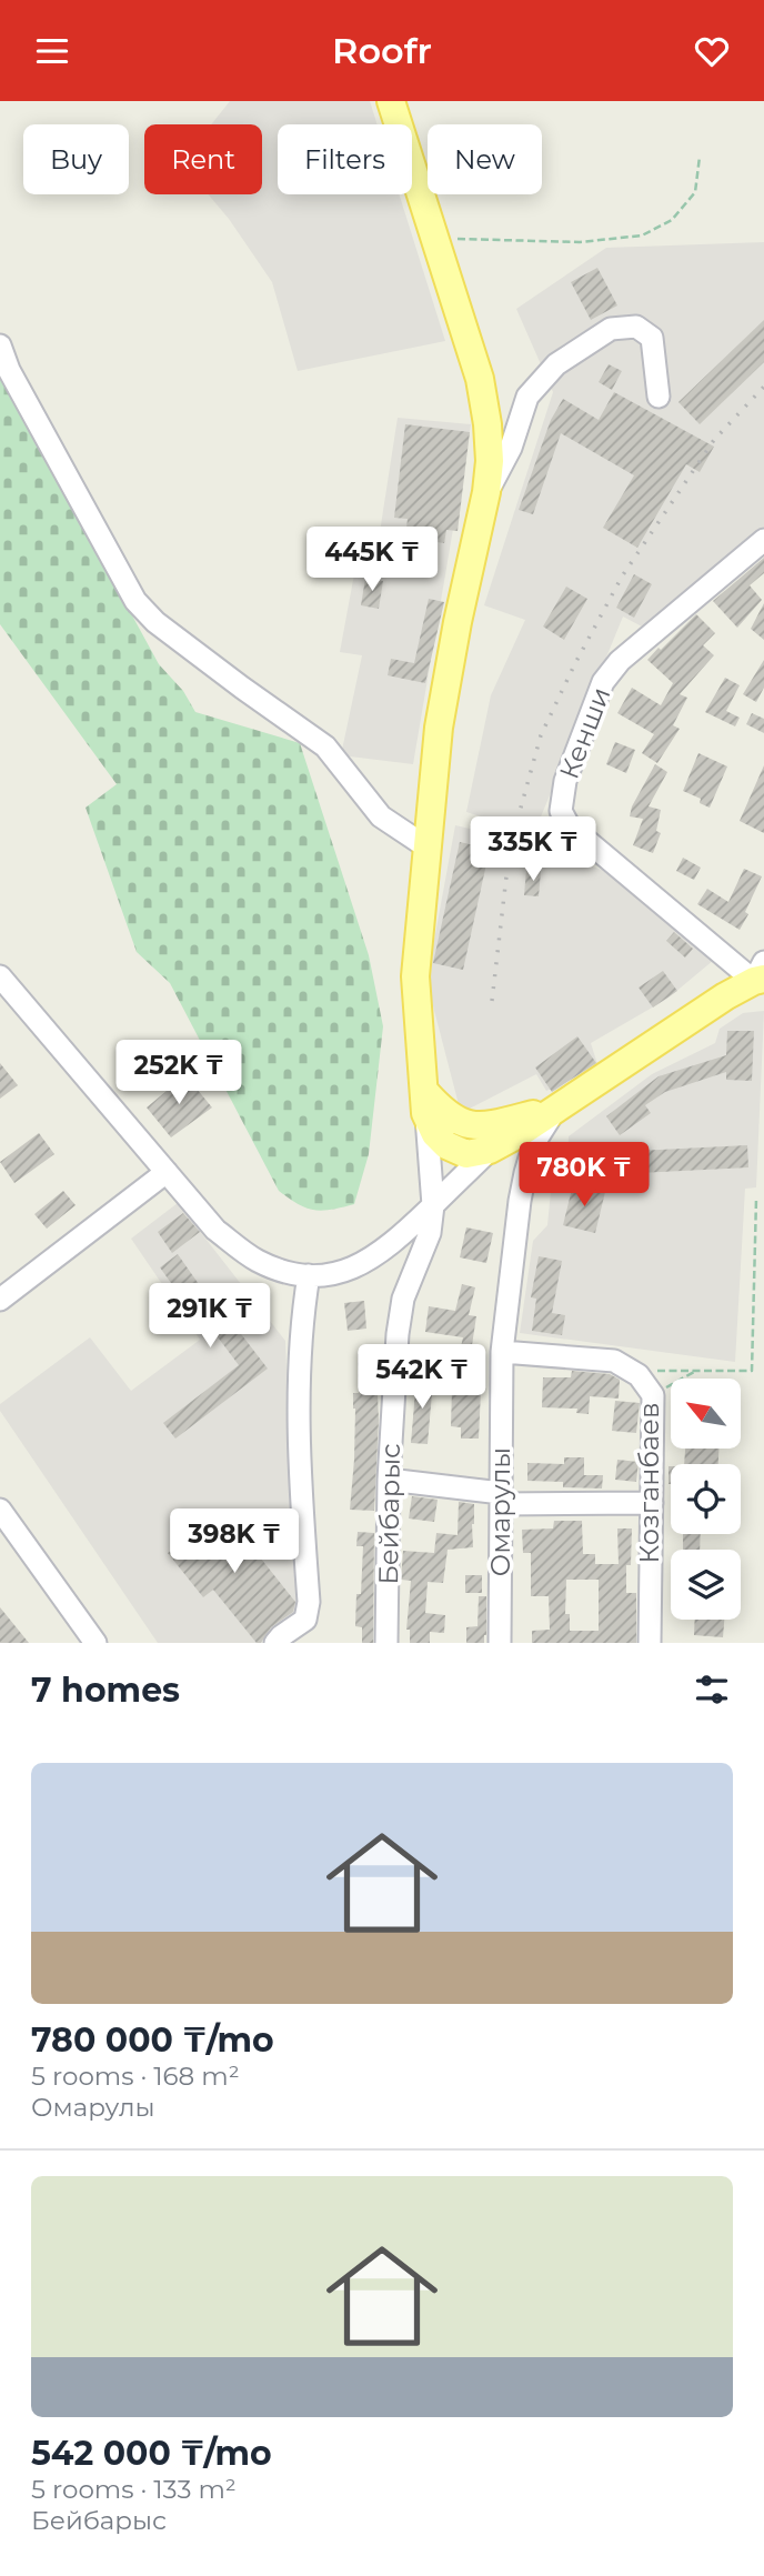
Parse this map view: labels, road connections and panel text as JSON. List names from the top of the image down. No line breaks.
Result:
{"streets":{"street":["Кенши","Козганбаев","Омарулы","Бейбарыс"]},"crossings":[["Козганбаев","Омарулы"]],"north":"top left","page":{"header":"Roofr","chip":["Buy","Rent","Filters","New"],"price":["445K ₸","335K ₸","252K ₸","780K ₸","291K ₸","542K ₸","398K ₸"],"heading":"7 homes","list":[{"name":"780 000 ₸/mo","note":"5 rooms · 168 m² · Омарулы"},{"name":"542 000 ₸/mo","note":"5 rooms · 133 m² · Бейбарыс"}]}}
